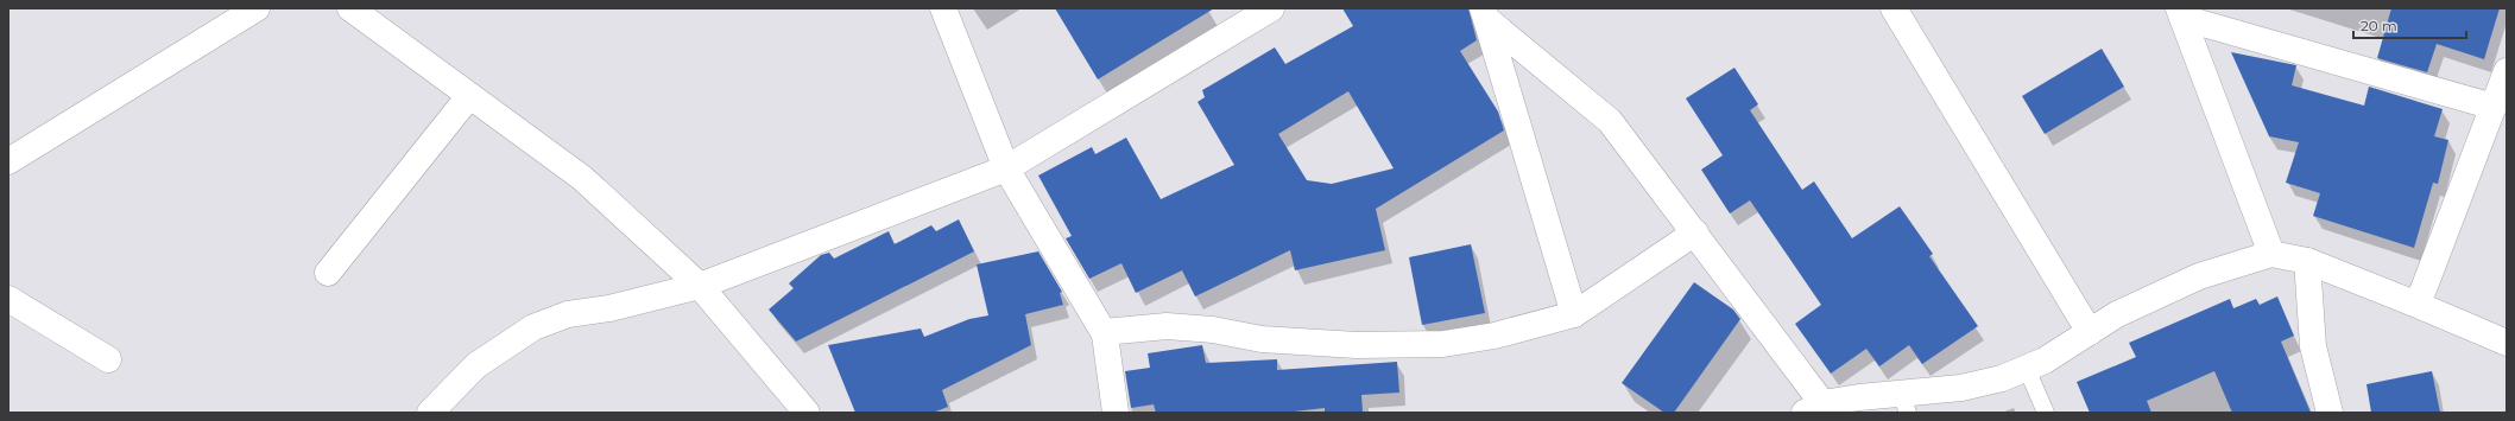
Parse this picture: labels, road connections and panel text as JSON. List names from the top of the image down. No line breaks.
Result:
{"scale_bar":"20 m"}
